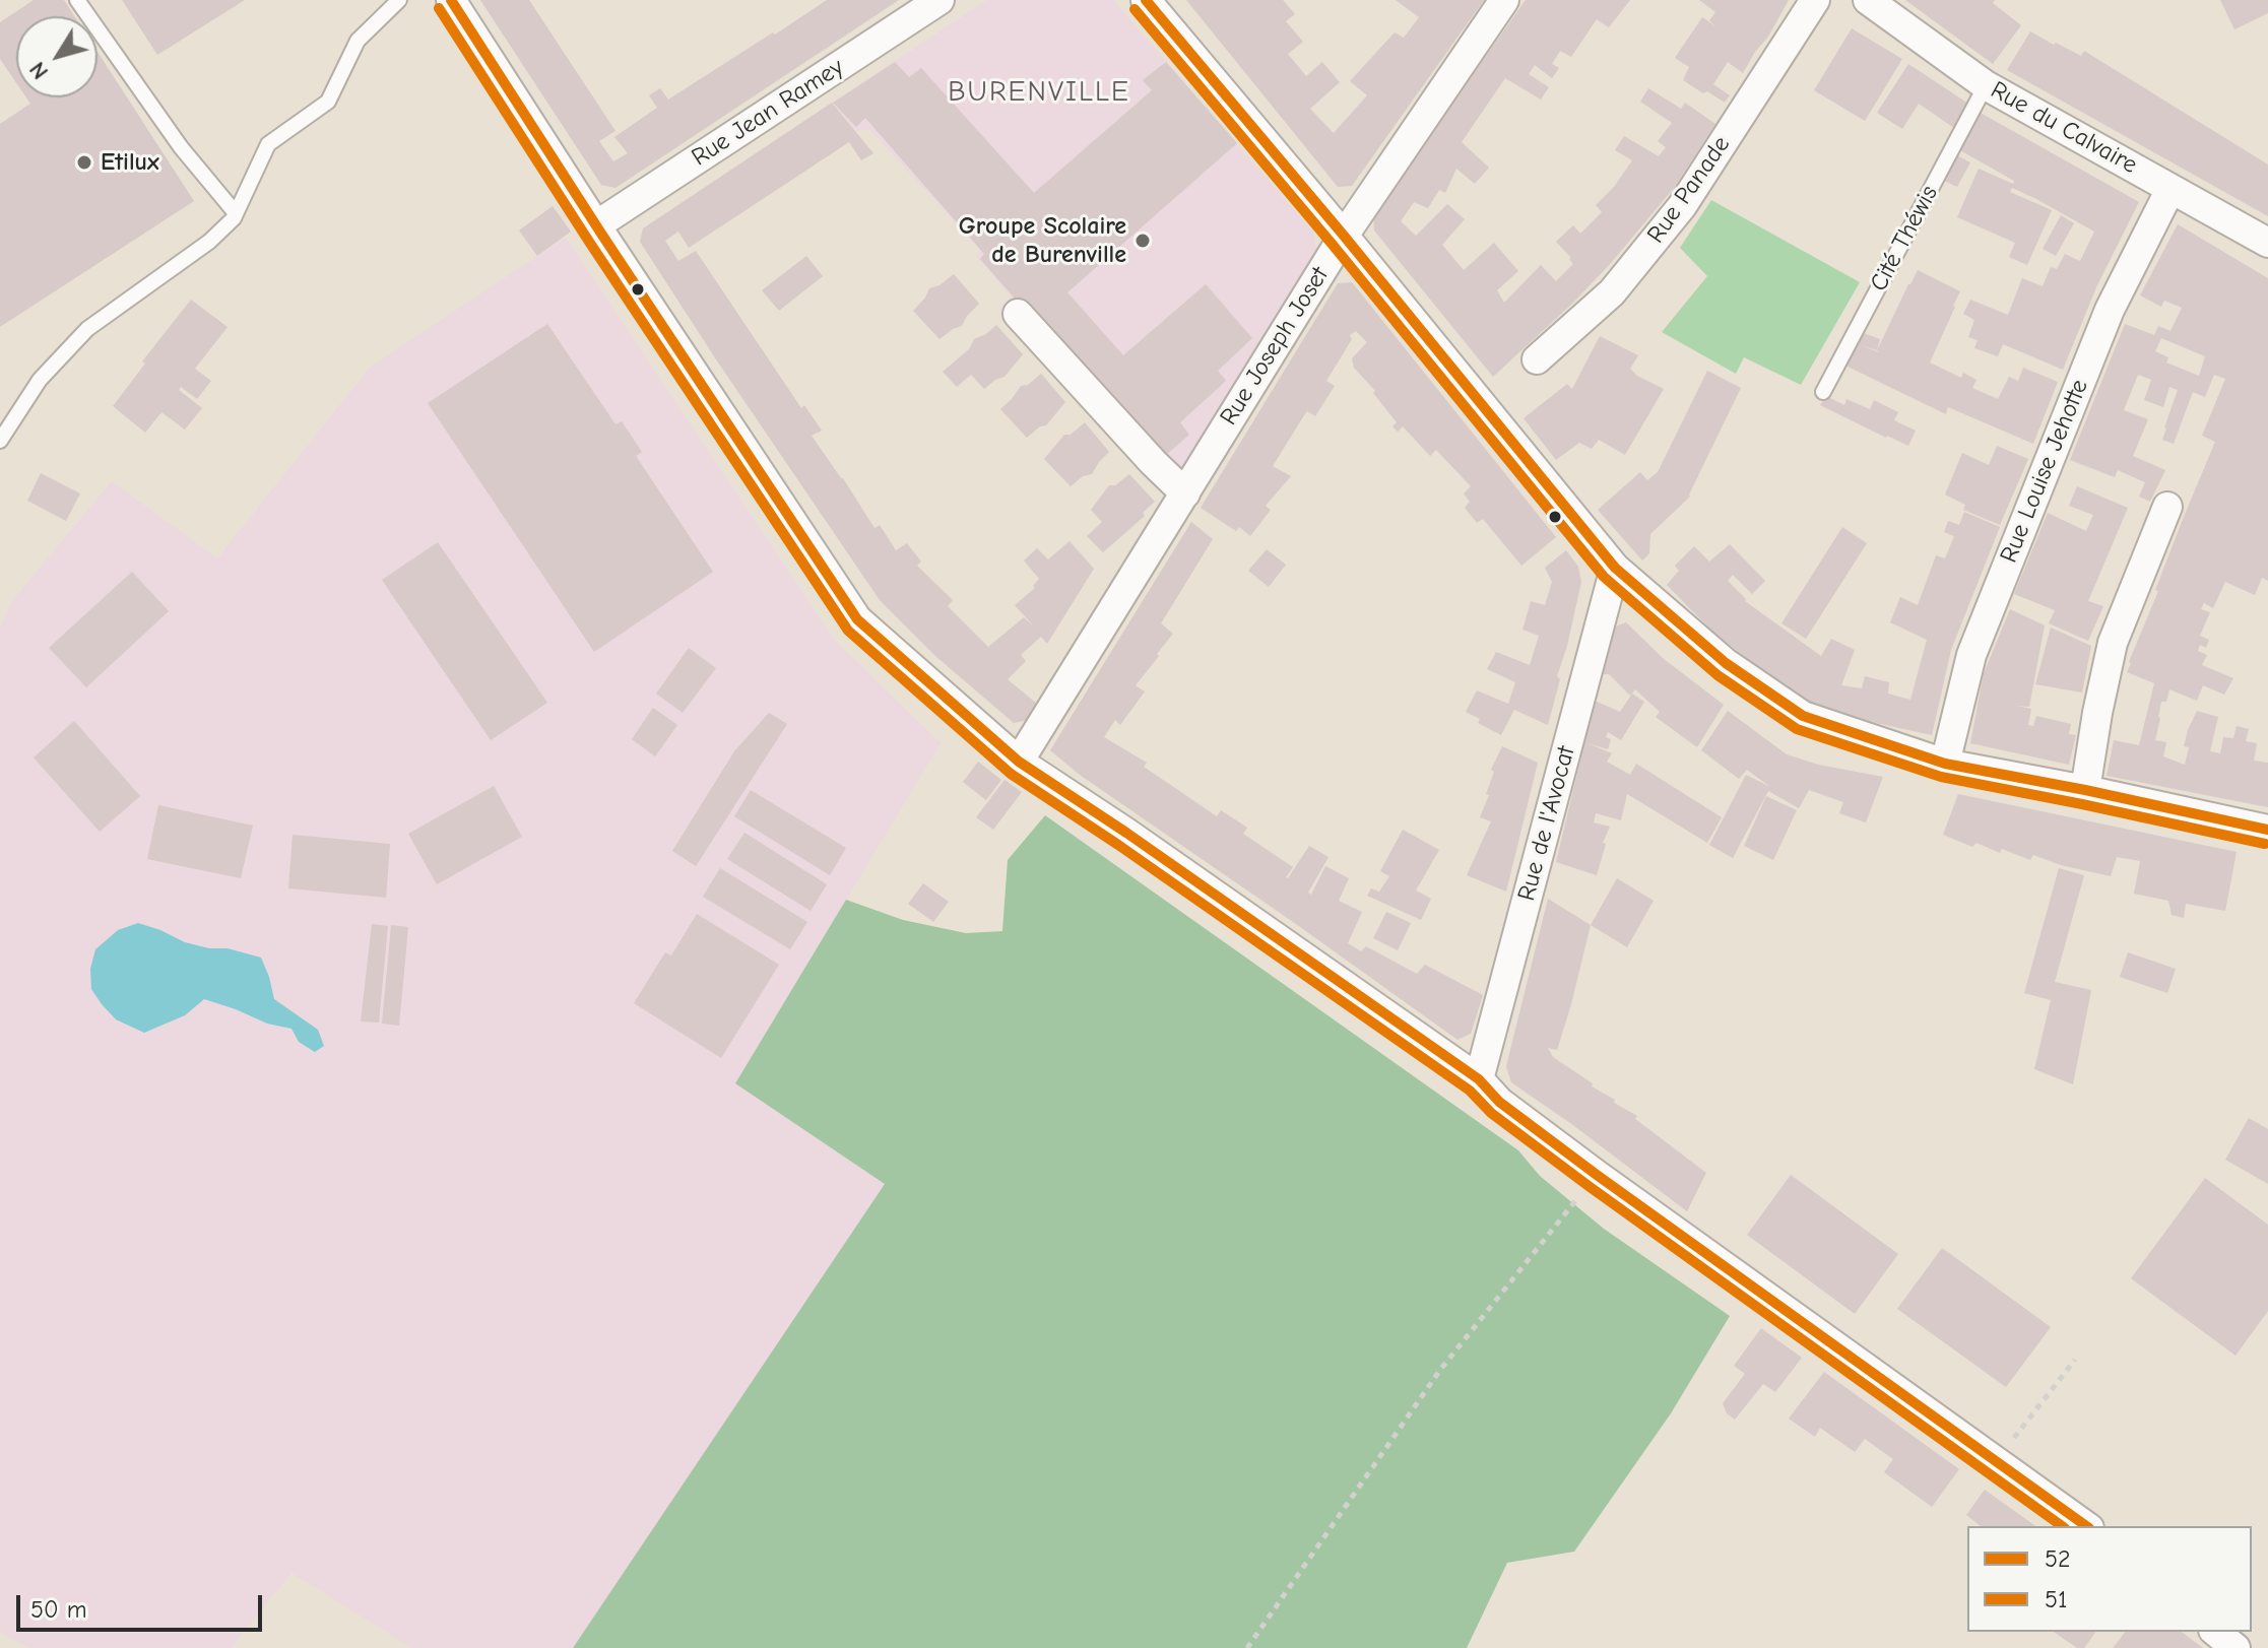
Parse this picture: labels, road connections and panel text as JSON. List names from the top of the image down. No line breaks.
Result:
{"streets":{"street":["Rue Jean Ramey","Rue du Calvaire","Rue Panade","Rue Joseph Joset","Rue Louise Jehotte","Rue de l'Avocat"],"lane":["Cité Théwis"]},"crossings":[["Rue du Calvaire","Cité Théwis"],["Rue du Calvaire","Rue Louise Jehotte"]],"districts":["BURENVILLE"],"places":["Etilux","Groupe Scolaire de Burenville"],"lines":["transit line 52","transit line 51"],"legend":["52","51"],"scale_bar":"50 m","north":"bottom left"}
